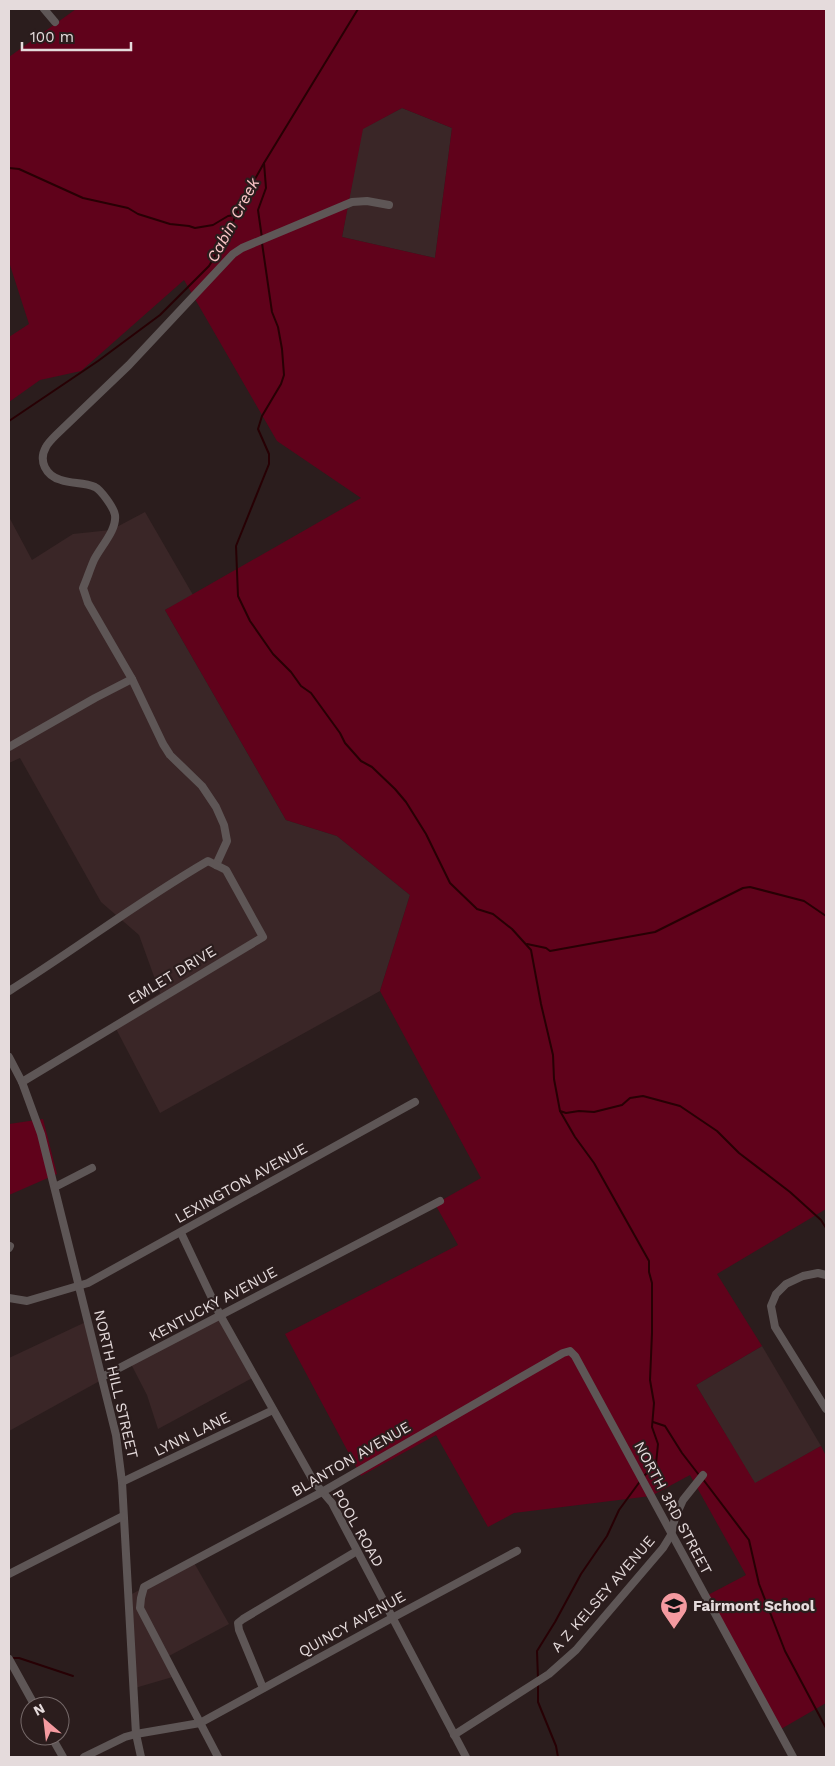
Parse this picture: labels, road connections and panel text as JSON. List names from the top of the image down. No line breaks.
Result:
{"streets":{"street":["EMLET DRIVE","LEXINGTON AVENUE","KENTUCKY AVENUE","NORTH HILL STREET","LYNN LANE","BLANTON AVENUE","NORTH 3RD STREET","POOL ROAD","A Z KELSEY AVENUE","QUINCY AVENUE"]},"crossings":[["EMLET DRIVE","NORTH HILL STREET"],["LEXINGTON AVENUE","NORTH HILL STREET"],["LEXINGTON AVENUE","POOL ROAD"],["KENTUCKY AVENUE","NORTH HILL STREET"],["KENTUCKY AVENUE","POOL ROAD"],["NORTH HILL STREET","LYNN LANE"],["NORTH HILL STREET","QUINCY AVENUE"],["LYNN LANE","POOL ROAD"],["BLANTON AVENUE","NORTH 3RD STREET"],["BLANTON AVENUE","POOL ROAD"],["BLANTON AVENUE","QUINCY AVENUE"],["NORTH 3RD STREET","A Z KELSEY AVENUE"],["POOL ROAD","A Z KELSEY AVENUE"],["POOL ROAD","QUINCY AVENUE"]],"water":["Cabin Creek"],"places":{"school or university":["Fairmont School"]},"scale_bar":"100 m","north":"top left"}
